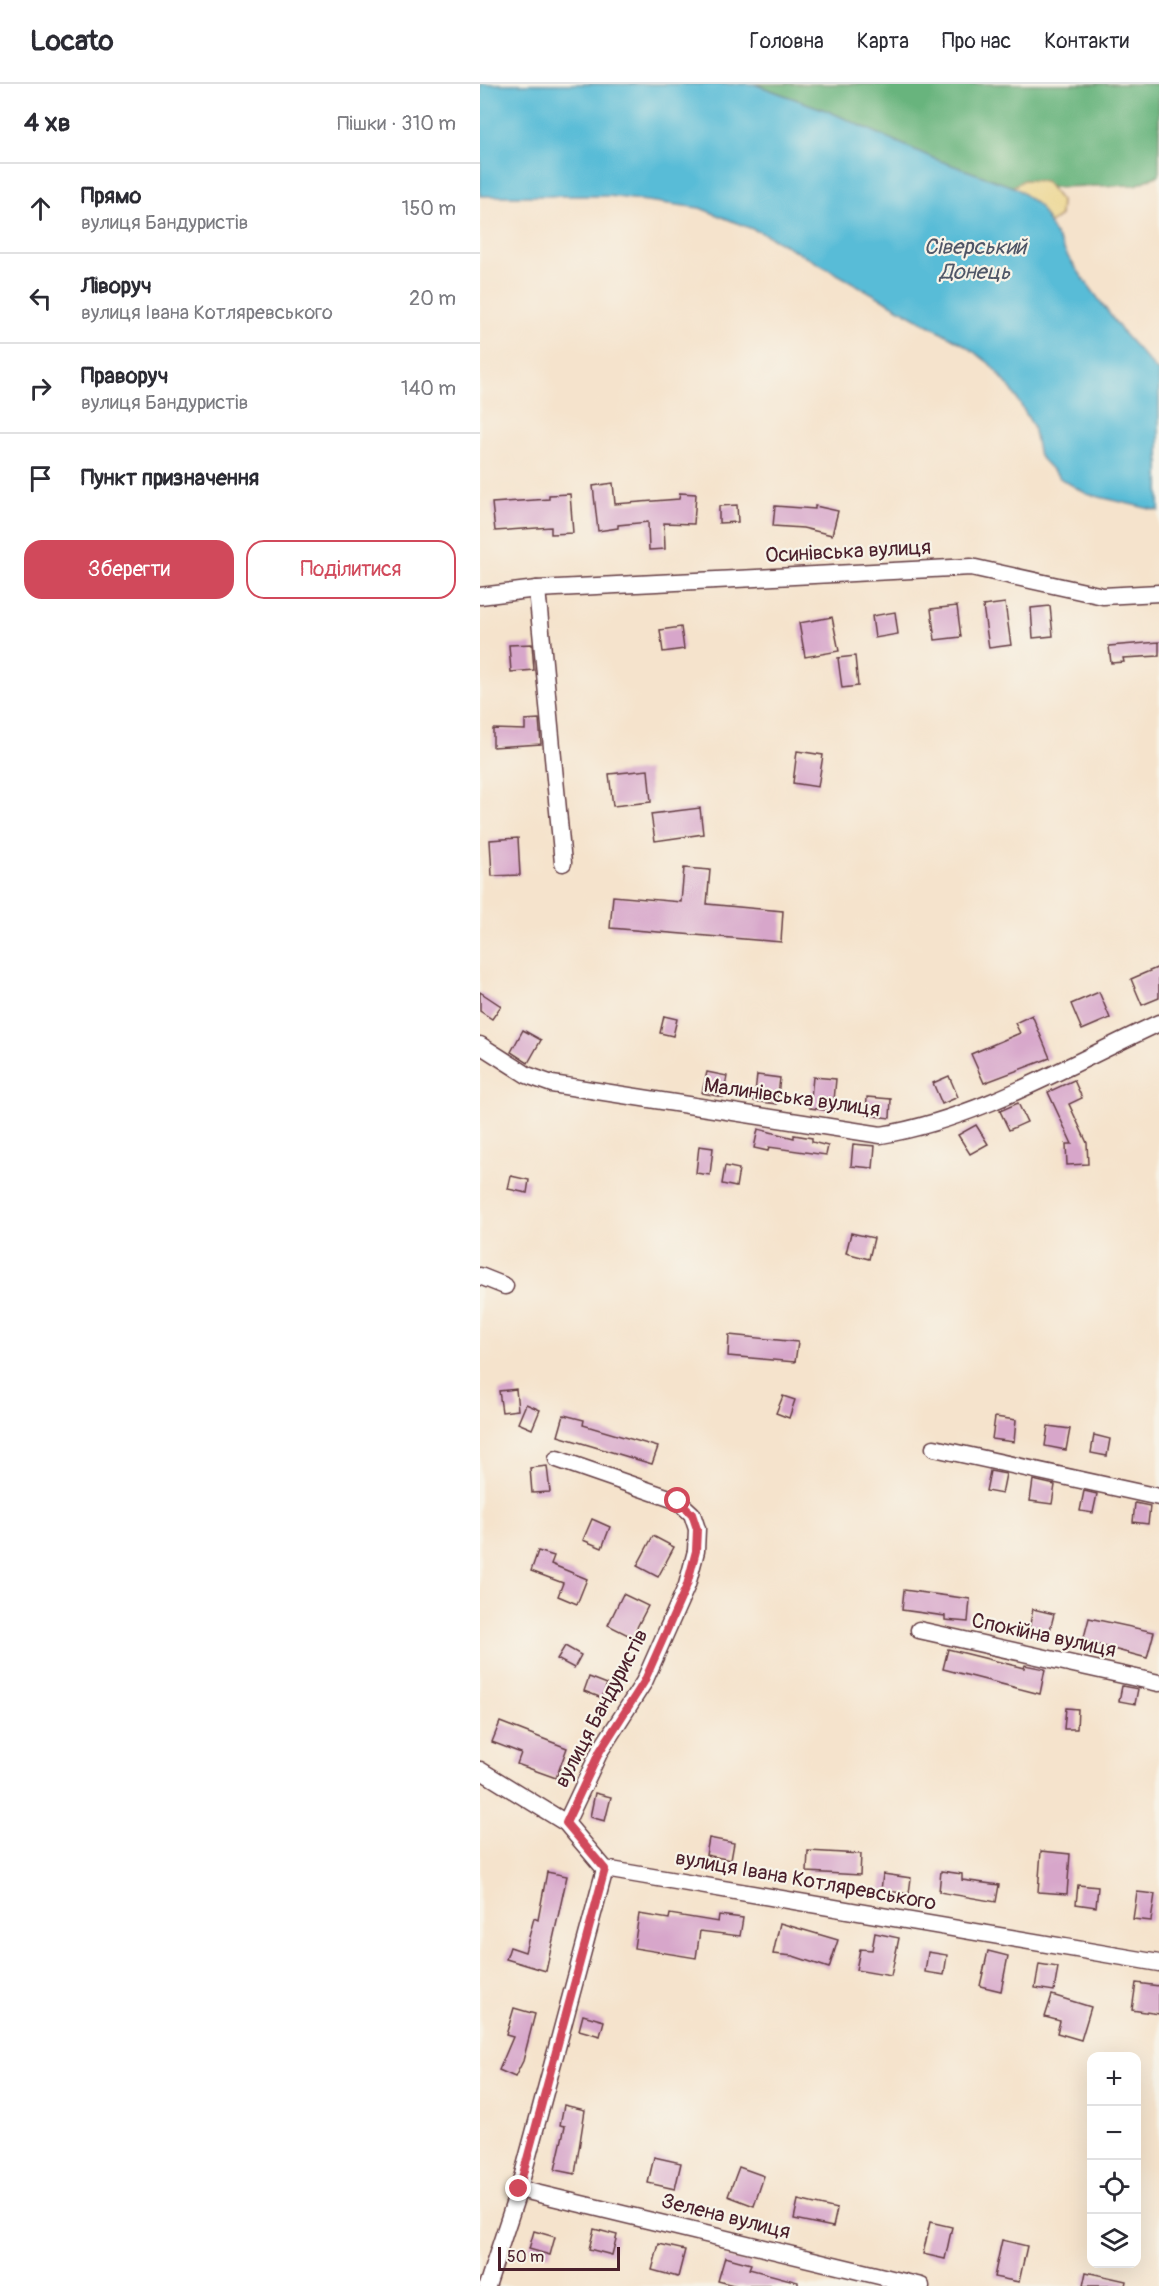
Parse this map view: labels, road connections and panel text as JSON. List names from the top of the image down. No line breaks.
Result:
{"streets":{"street":["Осинівська вулиця","Малинівська вулиця","Спокійна вулиця","вулиця Бандуристів","вулиця Івана Котляревського","Зелена вулиця"]},"water":["Сіверський Донець"],"scale_bar":"50 m","page":{"header":"Locato","nav":["Головна","Карта","Про нас","Контакти"],"heading":["4 хв","Пішки · 310 m"],"list":[["Прямо","вулиця Бандуристів","150 m"],["Ліворуч","вулиця Івана Котляревського","20 m"],["Праворуч","вулиця Бандуристів","140 m"],"Пункт призначення"],"buttons":["Зберегти","Поділитися"],"map_buttons":["+","−"],"scale":"50 m"}}
